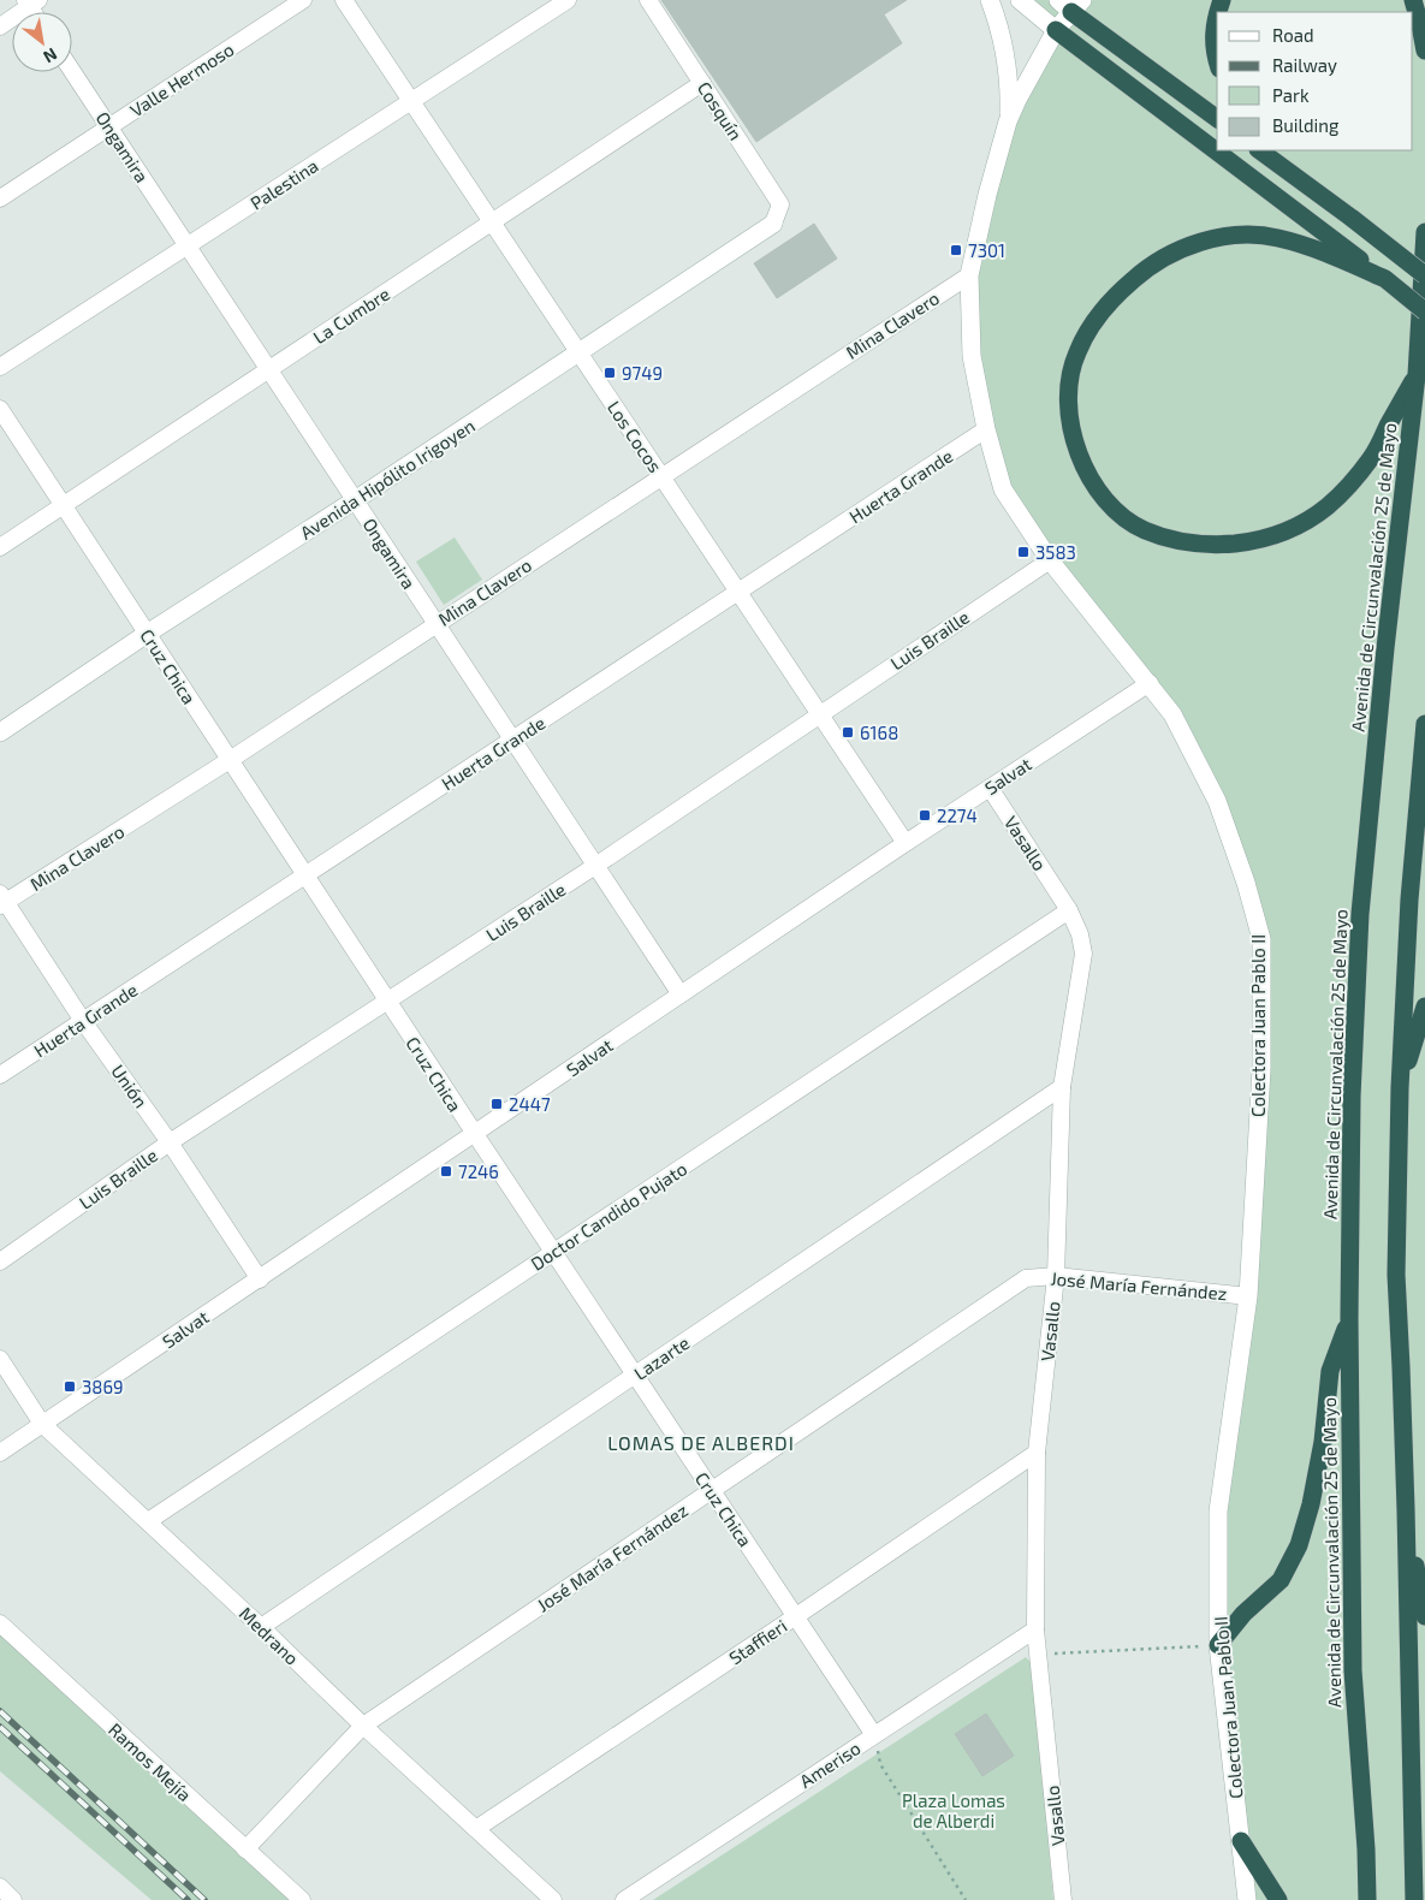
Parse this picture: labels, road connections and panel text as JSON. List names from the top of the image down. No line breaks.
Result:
{"streets":{"highway":["Avenida de Circunvalación 25 de Mayo"],"main road":["Avenida Hipólito Irigoyen","Colectora Juan Pablo II"],"street":["Valle Hermoso","Cosquín","Ongamira","Palestina","La Cumbre","Mina Clavero","Los Cocos","Huerta Grande","Luis Braille","Cruz Chica","Salvat","Vasallo","Unión","Doctor Candido Pujato","José María Fernández","Lazarte","Medrano","Staffieri","Ramos Mejía","Ameriso"]},"crossings":[["Valle Hermoso","Ongamira"],["Cosquín","La Cumbre"],["Cosquín","Avenida Hipólito Irigoyen"],["Ongamira","Palestina"],["Ongamira","La Cumbre"],["Ongamira","Mina Clavero"],["Ongamira","Avenida Hipólito Irigoyen"],["Ongamira","Huerta Grande"],["Ongamira","Luis Braille"],["Ongamira","Salvat"],["Palestina","Los Cocos"],["La Cumbre","Los Cocos"],["La Cumbre","Cruz Chica"],["Mina Clavero","Los Cocos"],["Mina Clavero","Cruz Chica"],["Mina Clavero","Colectora Juan Pablo II"],["Mina Clavero","Unión"],["Los Cocos","Avenida Hipólito Irigoyen"],["Los Cocos","Huerta Grande"],["Los Cocos","Luis Braille"],["Los Cocos","Salvat"],["Avenida Hipólito Irigoyen","Cruz Chica"],["Huerta Grande","Cruz Chica"],["Huerta Grande","Colectora Juan Pablo II"],["Huerta Grande","Unión"],["Luis Braille","Cruz Chica"],["Luis Braille","Colectora Juan Pablo II"],["Luis Braille","Unión"],["Cruz Chica","Salvat"],["Cruz Chica","Doctor Candido Pujato"],["Cruz Chica","José María Fernández"],["Cruz Chica","Lazarte"],["Cruz Chica","Staffieri"],["Cruz Chica","Ameriso"],["Salvat","Vasallo"],["Salvat","Colectora Juan Pablo II"],["Salvat","Unión"],["Salvat","Medrano"],["Vasallo","Doctor Candido Pujato"],["Vasallo","José María Fernández"],["Vasallo","Lazarte"],["Vasallo","Staffieri"],["Vasallo","Ameriso"],["Colectora Juan Pablo II","José María Fernández"],["Doctor Candido Pujato","Medrano"],["José María Fernández","Medrano"],["José María Fernández","Ramos Mejía"],["Lazarte","Medrano"],["Medrano","Staffieri"]],"districts":["LOMAS DE ALBERDI"],"parks":["Plaza Lomas de Alberdi"],"places":{"transit":["7301","9749","3583","6168","2274","2447","7246","3869"]},"legend":["Road","Railway","Park","Building"],"north":"bottom right"}
